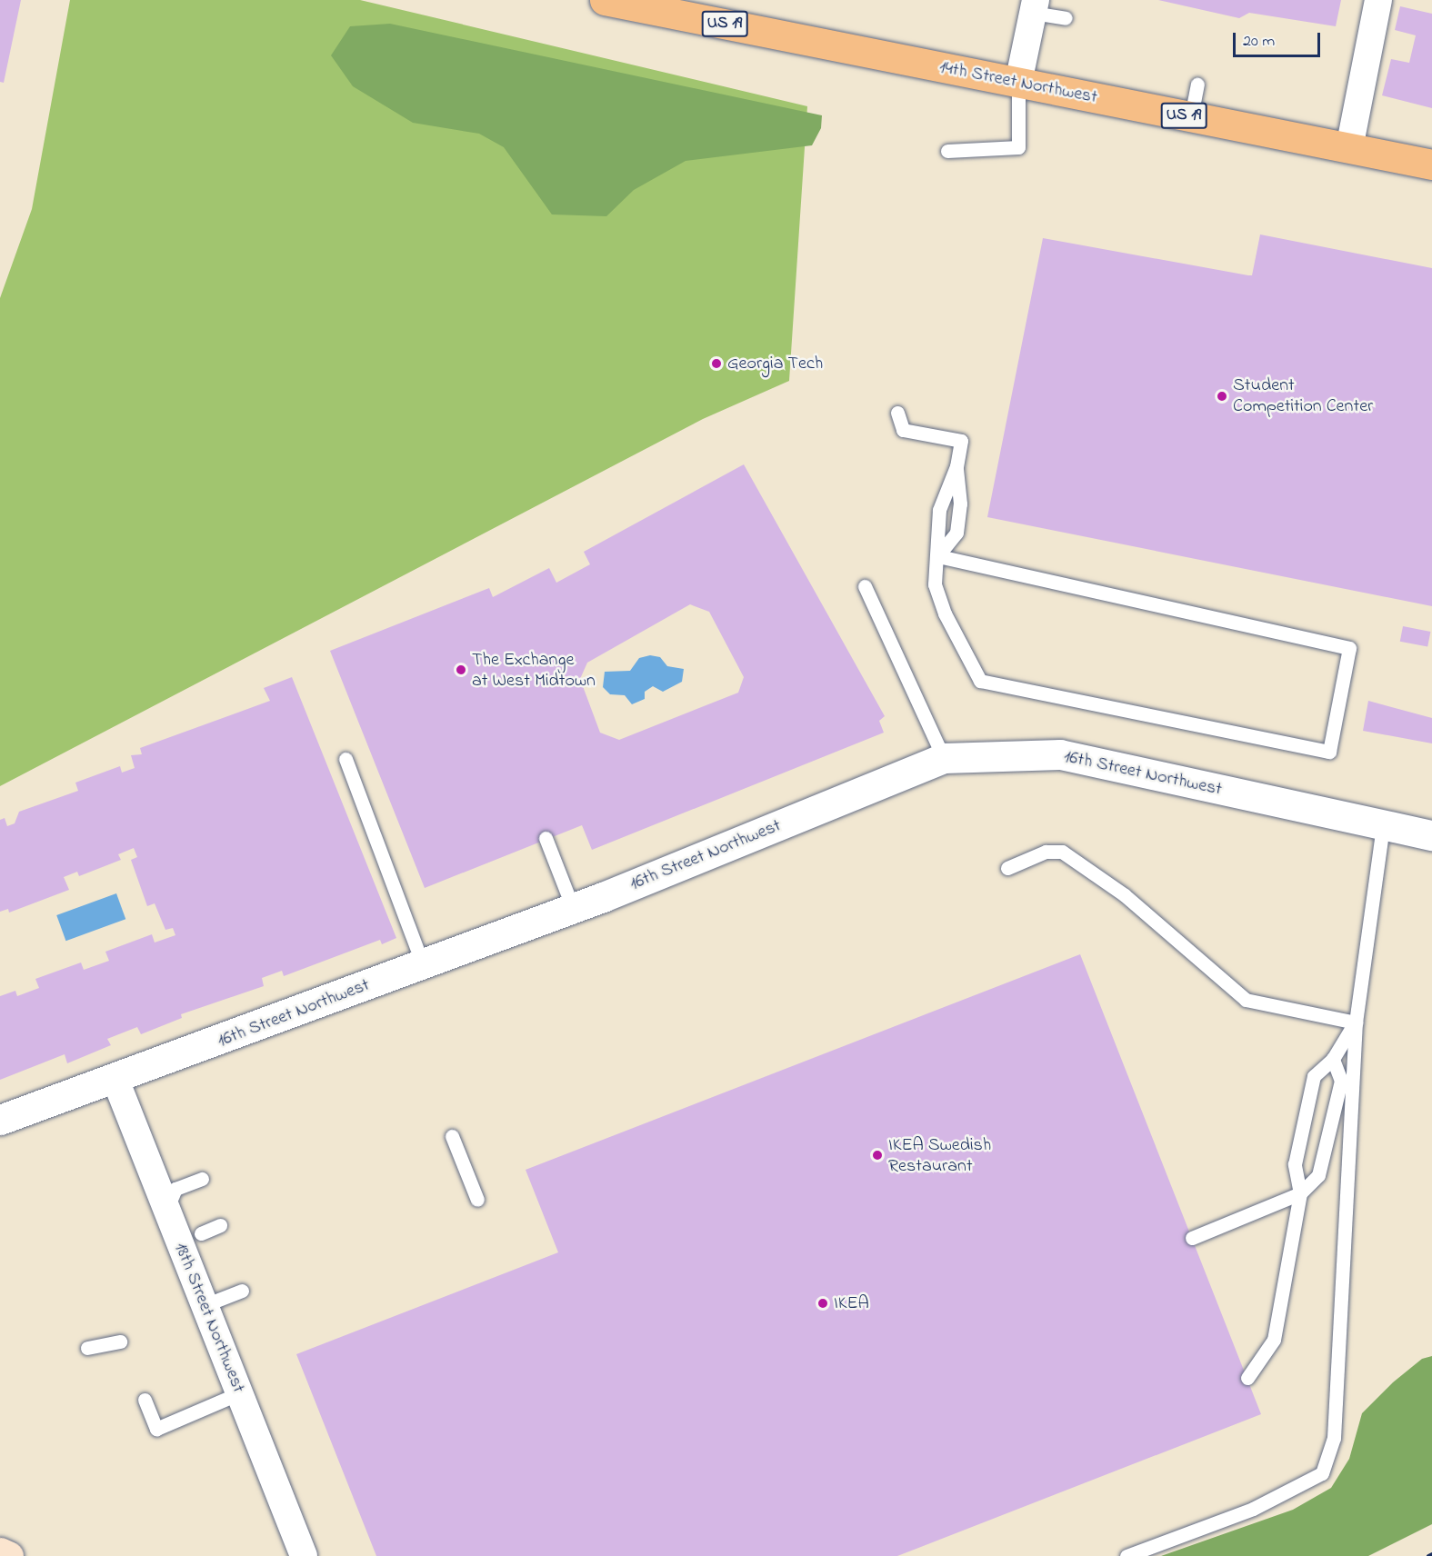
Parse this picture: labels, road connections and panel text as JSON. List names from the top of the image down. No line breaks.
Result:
{"streets":{"main road":["US 19","14th Street Northwest"],"street":["16th Street Northwest","18th Street Northwest"]},"crossings":[["16th Street Northwest","18th Street Northwest"]],"places":["Georgia Tech","Student Competition Center","The Exchange at West Midtown","IKEA Swedish Restaurant","IKEA"],"scale_bar":"20 m"}
